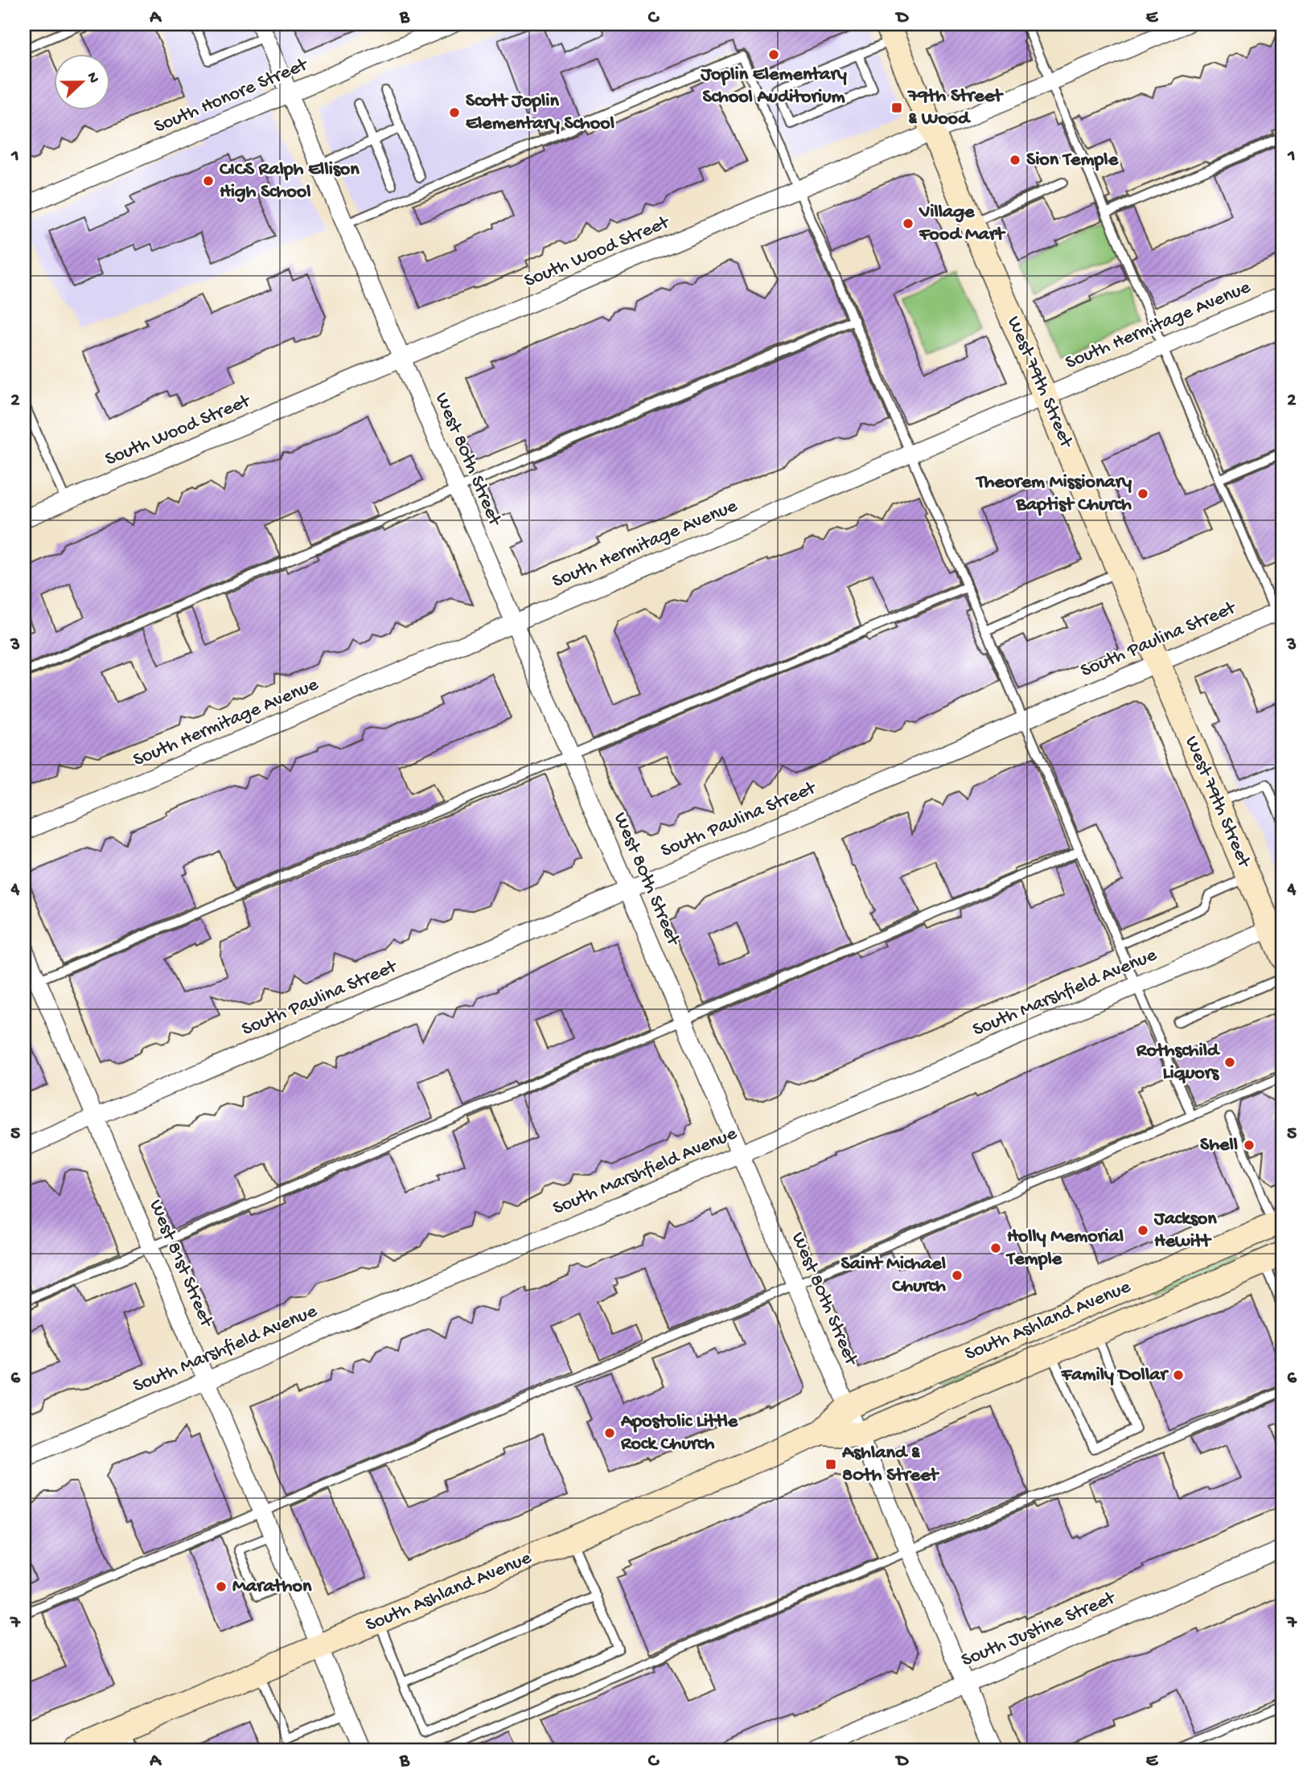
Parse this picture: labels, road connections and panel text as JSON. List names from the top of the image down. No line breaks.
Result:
{"streets":{"main road":["West 79th Street","South Ashland Avenue"],"street":["South Honore Street","South Wood Street","South Hermitage Avenue","West 80th Street","South Paulina Street","South Marshfield Avenue","West 81st Street","South Justine Street"]},"crossings":[["South Honore Street","West 80th Street"],["South Wood Street","West 79th Street"],["South Wood Street","West 80th Street"],["South Hermitage Avenue","West 79th Street"],["South Hermitage Avenue","West 80th Street"],["West 79th Street","South Paulina Street"],["West 79th Street","South Marshfield Avenue"],["West 80th Street","South Paulina Street"],["West 80th Street","South Marshfield Avenue"],["West 80th Street","South Ashland Avenue"],["West 80th Street","South Justine Street"],["South Paulina Street","West 81st Street"],["South Marshfield Avenue","West 81st Street"],["West 81st Street","South Ashland Avenue"]],"places":{"other":["Joplin Elementary School Auditorium","Scott Joplin Elementary School","Sion Temple","CICS Ralph Ellison High School","Village Food Mart","Theorem Missionary Baptist Church","Rothschild Liquors","Shell","Jackson Hewitt","Holly Memorial Temple","Saint Michael Church","Family Dollar","Apostolic Little Rock Church","Marathon"],"transit":["79th Street & Wood","Ashland & 80th Street"]},"north":"right","grid":{"columns":["A","B","C","D","E"],"rows":["1","2","3","4","5","6","7"]}}
